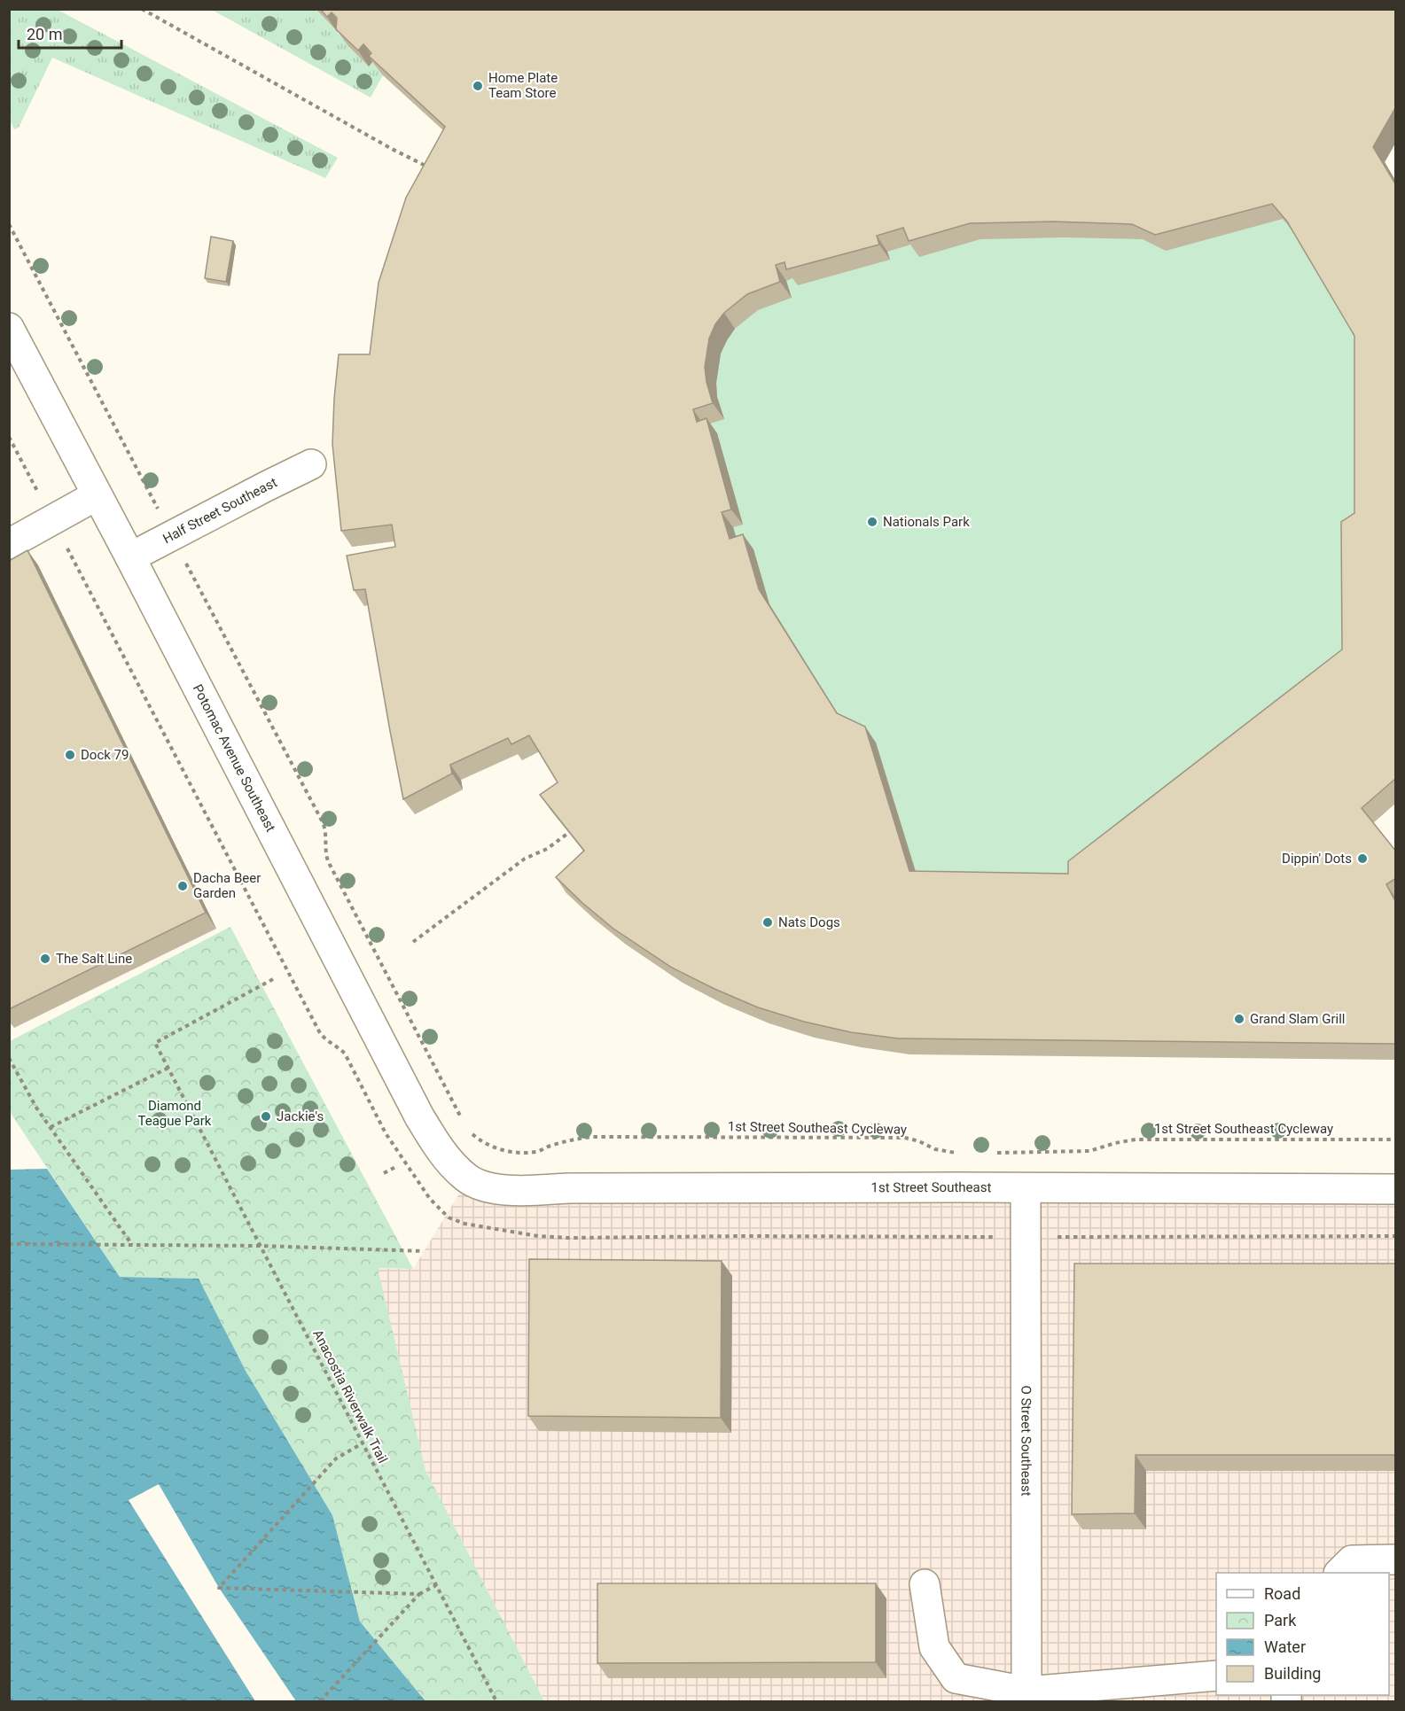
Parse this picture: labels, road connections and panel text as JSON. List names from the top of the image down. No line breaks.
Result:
{"streets":{"street":["Half Street Southeast","Potomac Avenue Southeast","1st Street Southeast","O Street Southeast"],"path":["1st Street Southeast Cycleway","Anacostia Riverwalk Trail"]},"crossings":[["Half Street Southeast","Potomac Avenue Southeast"],["Potomac Avenue Southeast","1st Street Southeast"],["1st Street Southeast","O Street Southeast"]],"parks":["Diamond Teague Park"],"places":["Home Plate Team Store","Nationals Park","Dock 79","Dippin' Dots","Dacha Beer Garden","Nats Dogs","The Salt Line","Grand Slam Grill","Jackie's"],"legend":["Road","Park","Water","Building"],"scale_bar":"20 m"}
